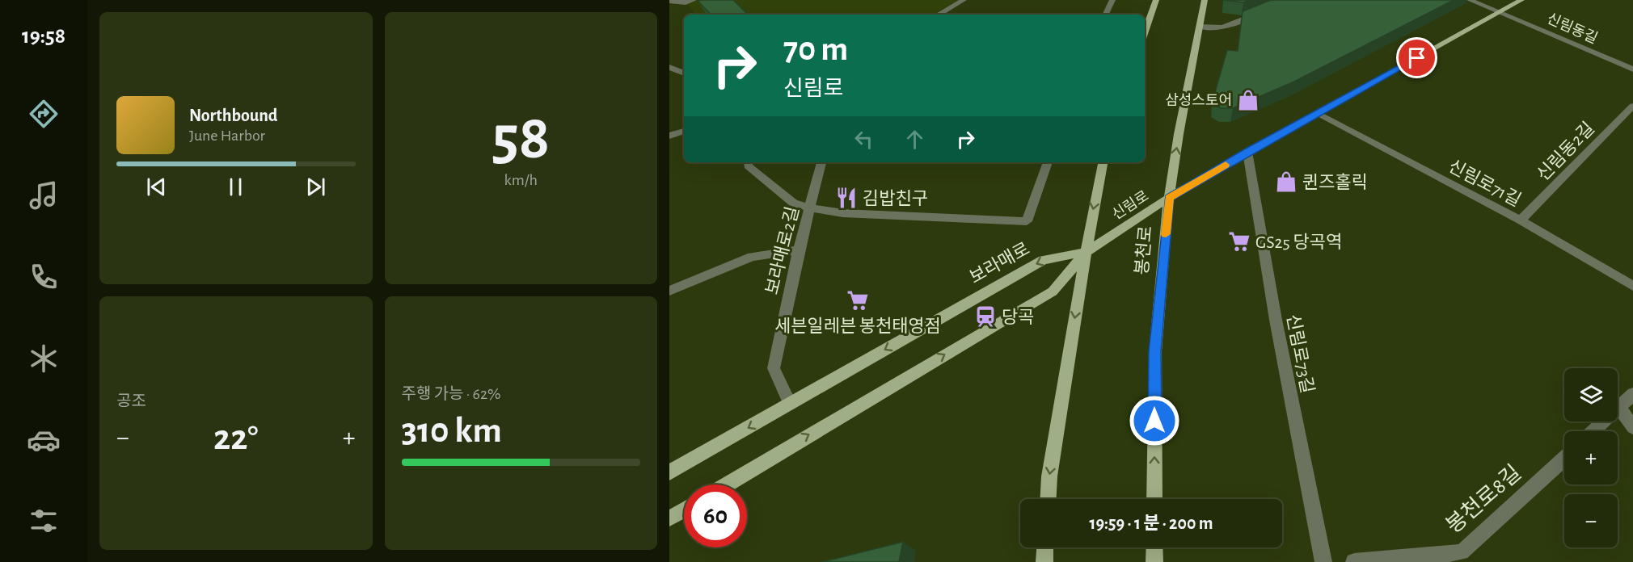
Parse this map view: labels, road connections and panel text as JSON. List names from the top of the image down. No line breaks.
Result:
{"streets":{"main road":["신림로","봉천로","보라매로"],"street":["신림동길","신림동2길","신림로71길","보라매로2길","신림로73길","봉천로8길"]},"crossings":[["신림동길","신림로"],["신림동2길","신림로71길"],["신림로71길","신림로"],["신림로","봉천로"],["신림로","보라매로"],["신림로","신림로73길"],["보라매로2길","보라매로"]],"places":{"shop":["삼성스토어","퀸즈홀릭"],"restaurant":["김밥친구"],"supermarket":["GS25 당곡역","세븐일레븐 봉천태영점"],"station":["당곡"]},"page":{"tabs":"19:58","tile":[["58","km/h"],"공조",["주행 가능 · 62%","310 km"]],"turn":["70 m","신림로"],"song":["Northbound","June Harbor"],"map_buttons":["+","−"],"heat":["−","22°","+"],"limit":"60","trip":"19:59 · 1 분 · 200 m"}}
